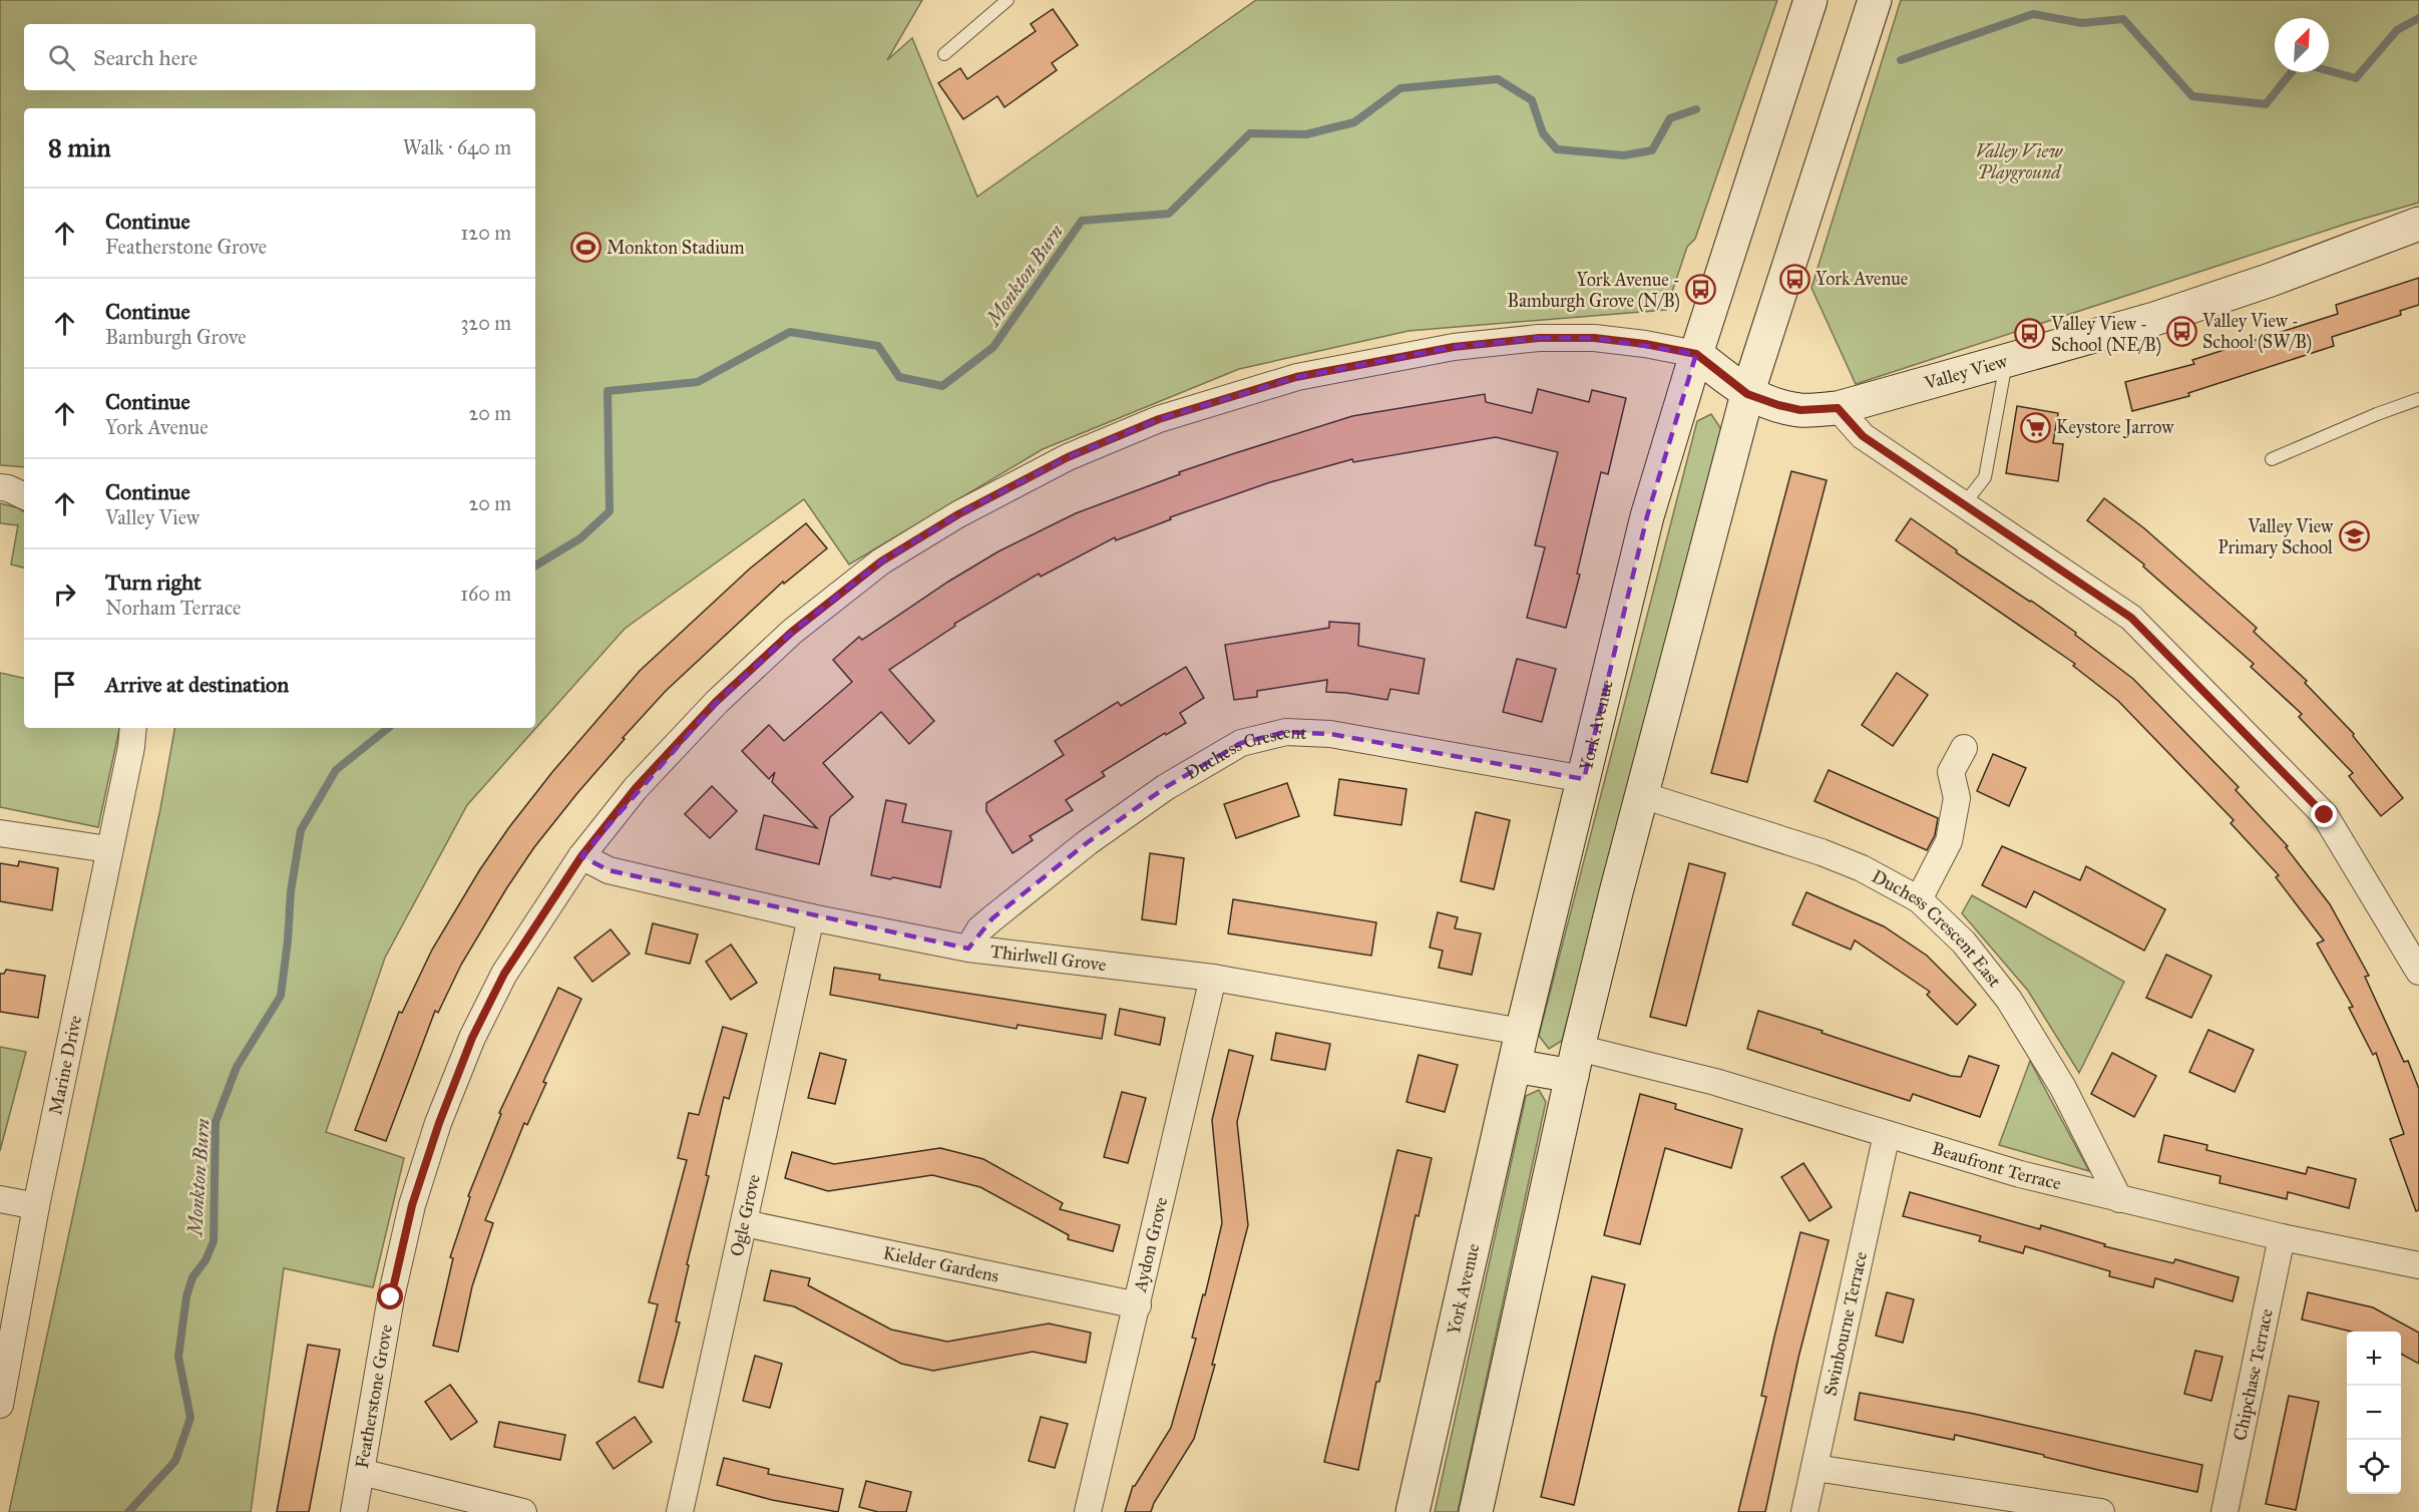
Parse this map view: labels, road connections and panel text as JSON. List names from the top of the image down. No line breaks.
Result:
{"streets":{"main road":["Valley View","York Avenue"],"street":["Duchess Crescent","Duchess Crescent East","Thirlwell Grove","Marine Drive","Beaufront Terrace","Ogle Grove","Aydon Grove","Kielder Gardens","Swinbourne Terrace","Chipchase Terrace","Featherstone Grove"]},"crossings":[["York Avenue","Duchess Crescent"],["York Avenue","Thirlwell Grove"],["York Avenue","Featherstone Grove"],["Duchess Crescent","Thirlwell Grove"],["Duchess Crescent East","Beaufront Terrace"],["Thirlwell Grove","Ogle Grove"],["Thirlwell Grove","Aydon Grove"],["Thirlwell Grove","Featherstone Grove"],["Beaufront Terrace","Swinbourne Terrace"],["Beaufront Terrace","Chipchase Terrace"],["Ogle Grove","Kielder Gardens"],["Aydon Grove","Kielder Gardens"]],"water":["Monkton Burn"],"parks":["Valley View Playground"],"places":{"sports":["Monkton Stadium"],"bus stop":["York Avenue","York Avenue - Bamburgh Grove (N/B)","Valley View - School (SW/B)","Valley View - School (NE/B)"],"supermarket":["Keystore Jarrow"],"school or university":["Valley View Primary School"]},"north":"top right","page":{"search":"Search here","heading":["8 min","Walk · 640 m"],"list":[["Continue","Featherstone Grove","120 m"],["Continue","Bamburgh Grove","320 m"],["Continue","York Avenue","20 m"],["Continue","Valley View","20 m"],["Turn right","Norham Terrace","160 m"],"Arrive at destination"],"map_buttons":["+","−"]}}
